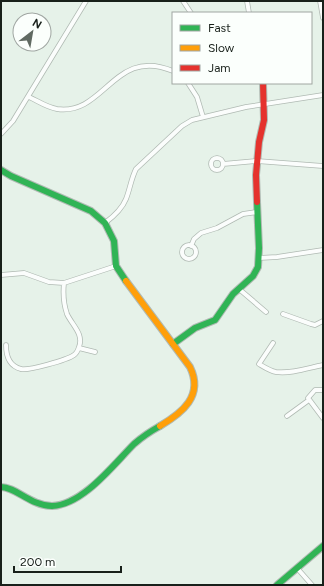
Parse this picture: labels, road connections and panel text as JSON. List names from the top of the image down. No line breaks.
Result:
{"legend":["Fast","Slow","Jam"],"scale_bar":"200 m","north":"top right"}
